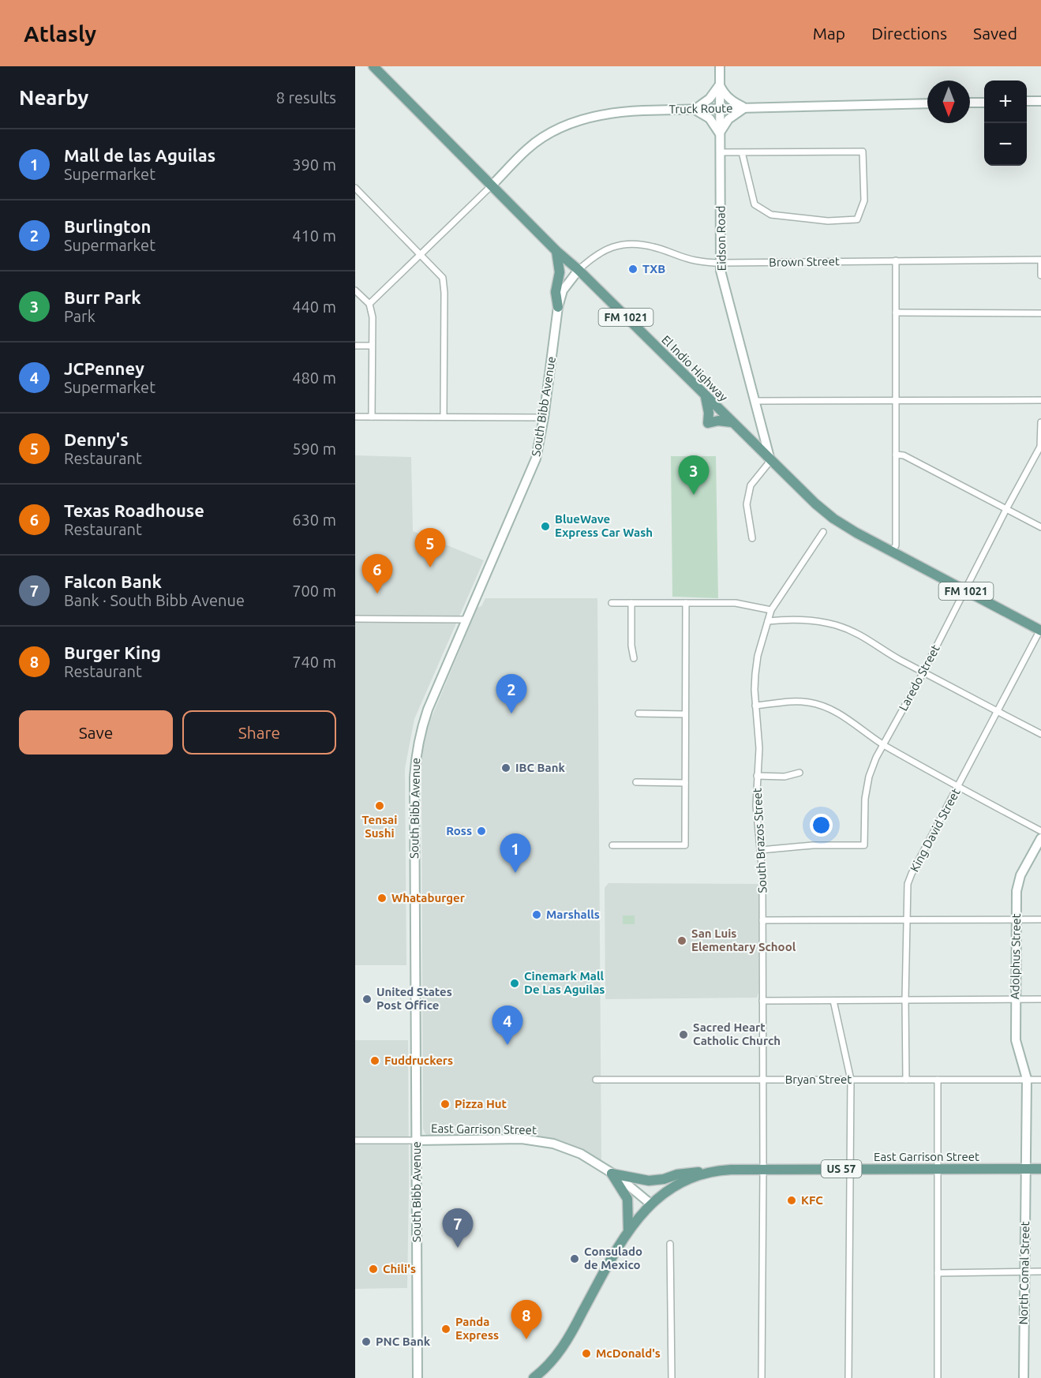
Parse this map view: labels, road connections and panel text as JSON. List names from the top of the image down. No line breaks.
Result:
{"streets":{"main road":["FM 1021","El Indio Highway","East Garrison Street","US 57"],"street":["Truck Route","Eidson Road","Brown Street","South Bibb Avenue","Laredo Street","King David Street","South Brazos Street","Adolphus Street","Bryan Street","North Comal Street"]},"crossings":[["Truck Route","Eidson Road"],["Truck Route","El Indio Highway"],["Eidson Road","Brown Street"],["Eidson Road","El Indio Highway"],["Brown Street","El Indio Highway"],["Brown Street","South Bibb Avenue"],["El Indio Highway","South Bibb Avenue"],["El Indio Highway","Laredo Street"],["El Indio Highway","King David Street"],["South Bibb Avenue","East Garrison Street"],["Laredo Street","South Brazos Street"],["King David Street","Bryan Street"],["South Brazos Street","Bryan Street"],["South Brazos Street","East Garrison Street"],["Adolphus Street","Bryan Street"],["Adolphus Street","East Garrison Street"],["Adolphus Street","North Comal Street"],["East Garrison Street","North Comal Street"]],"places":["TXB","BlueWave Express Car Wash","IBC Bank","Tensai Sushi","Ross","Whataburger","Marshalls","San Luis Elementary School","Cinemark Mall De Las Aguilas","United States Post Office","Sacred Heart Catholic Church","Fuddruckers","Pizza Hut","KFC","Consulado de Mexico","Chili's","Panda Express","PNC Bank","McDonald's"],"north":"bottom","page":{"header":"Atlasly","nav":["Map","Directions","Saved"],"heading":["Nearby","8 results"],"map_buttons":["+","−"],"list":[{"mark":"1","name":"Mall de las Aguilas","note":"Supermarket","value":"390 m"},{"mark":"2","name":"Burlington","note":"Supermarket","value":"410 m"},{"mark":"3","name":"Burr Park","note":"Park","value":"440 m"},{"mark":"4","name":"JCPenney","note":"Supermarket","value":"480 m"},{"mark":"5","name":"Denny's","note":"Restaurant","value":"590 m"},{"mark":"6","name":"Texas Roadhouse","note":"Restaurant","value":"630 m"},{"mark":"7","name":"Falcon Bank","note":"Bank · South Bibb Avenue","value":"700 m"},{"mark":"8","name":"Burger King","note":"Restaurant","value":"740 m"}],"pins":["3","5","6","2","1","4","7","8"],"buttons":["Save","Share"]}}
